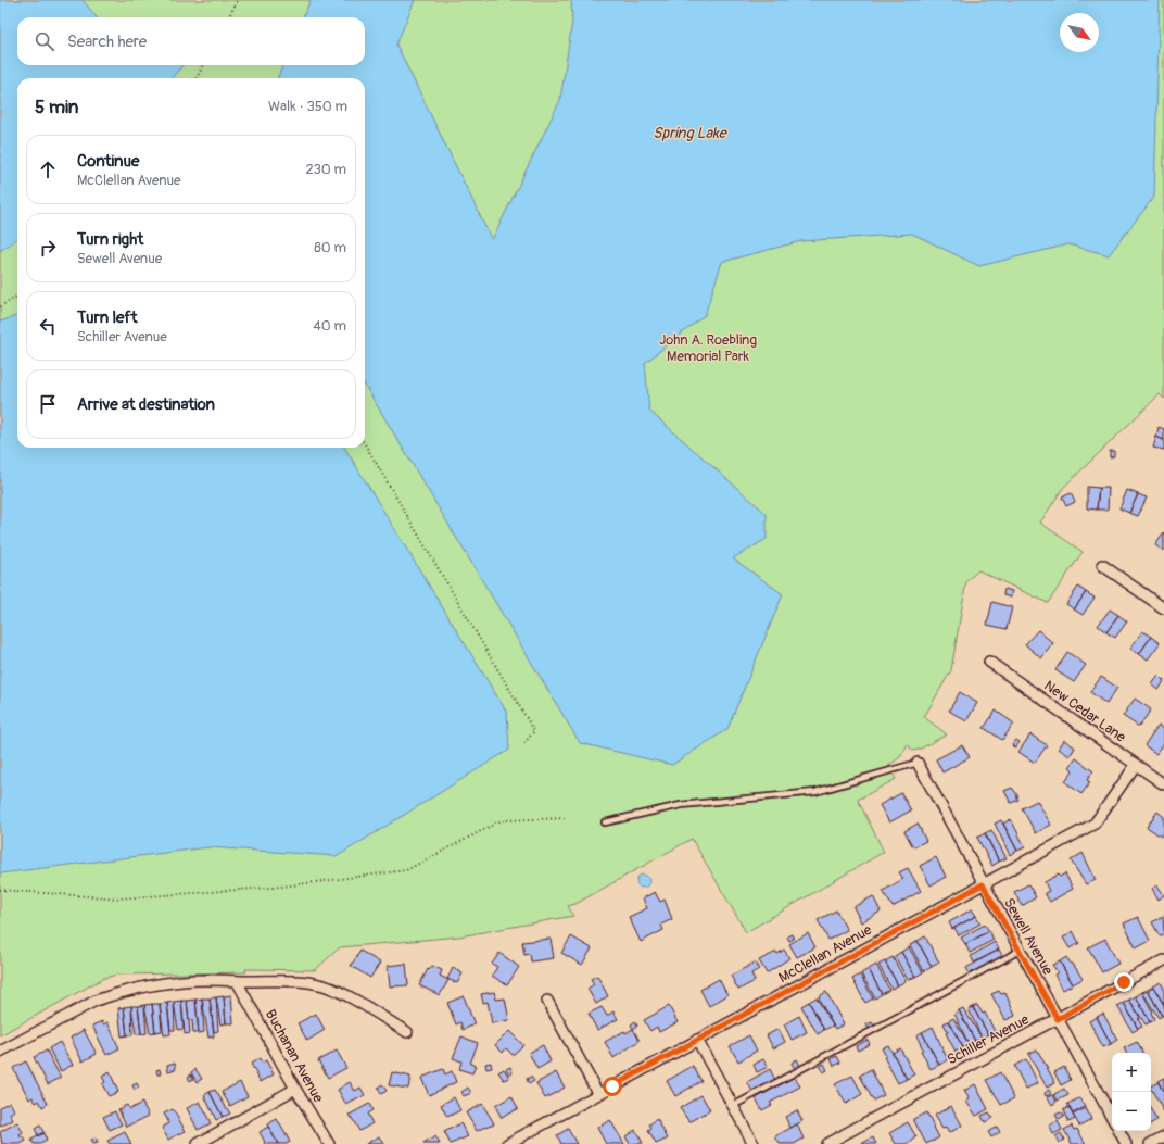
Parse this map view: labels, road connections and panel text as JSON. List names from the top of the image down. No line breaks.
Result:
{"streets":{"street":["New Cedar Lane","Sewell Avenue","McClellan Avenue","Schiller Avenue","Buchanan Avenue"]},"crossings":[["New Cedar Lane","McClellan Avenue"],["Sewell Avenue","McClellan Avenue"],["Sewell Avenue","Schiller Avenue"]],"water":["Spring Lake"],"parks":["John A. Roebling Memorial Park"],"north":"bottom right","page":{"search":"Search here","heading":["5 min","Walk · 350 m"],"list":[["Continue","McClellan Avenue","230 m"],["Turn right","Sewell Avenue","80 m"],["Turn left","Schiller Avenue","40 m"],"Arrive at destination"],"map_buttons":["+","−"]}}
